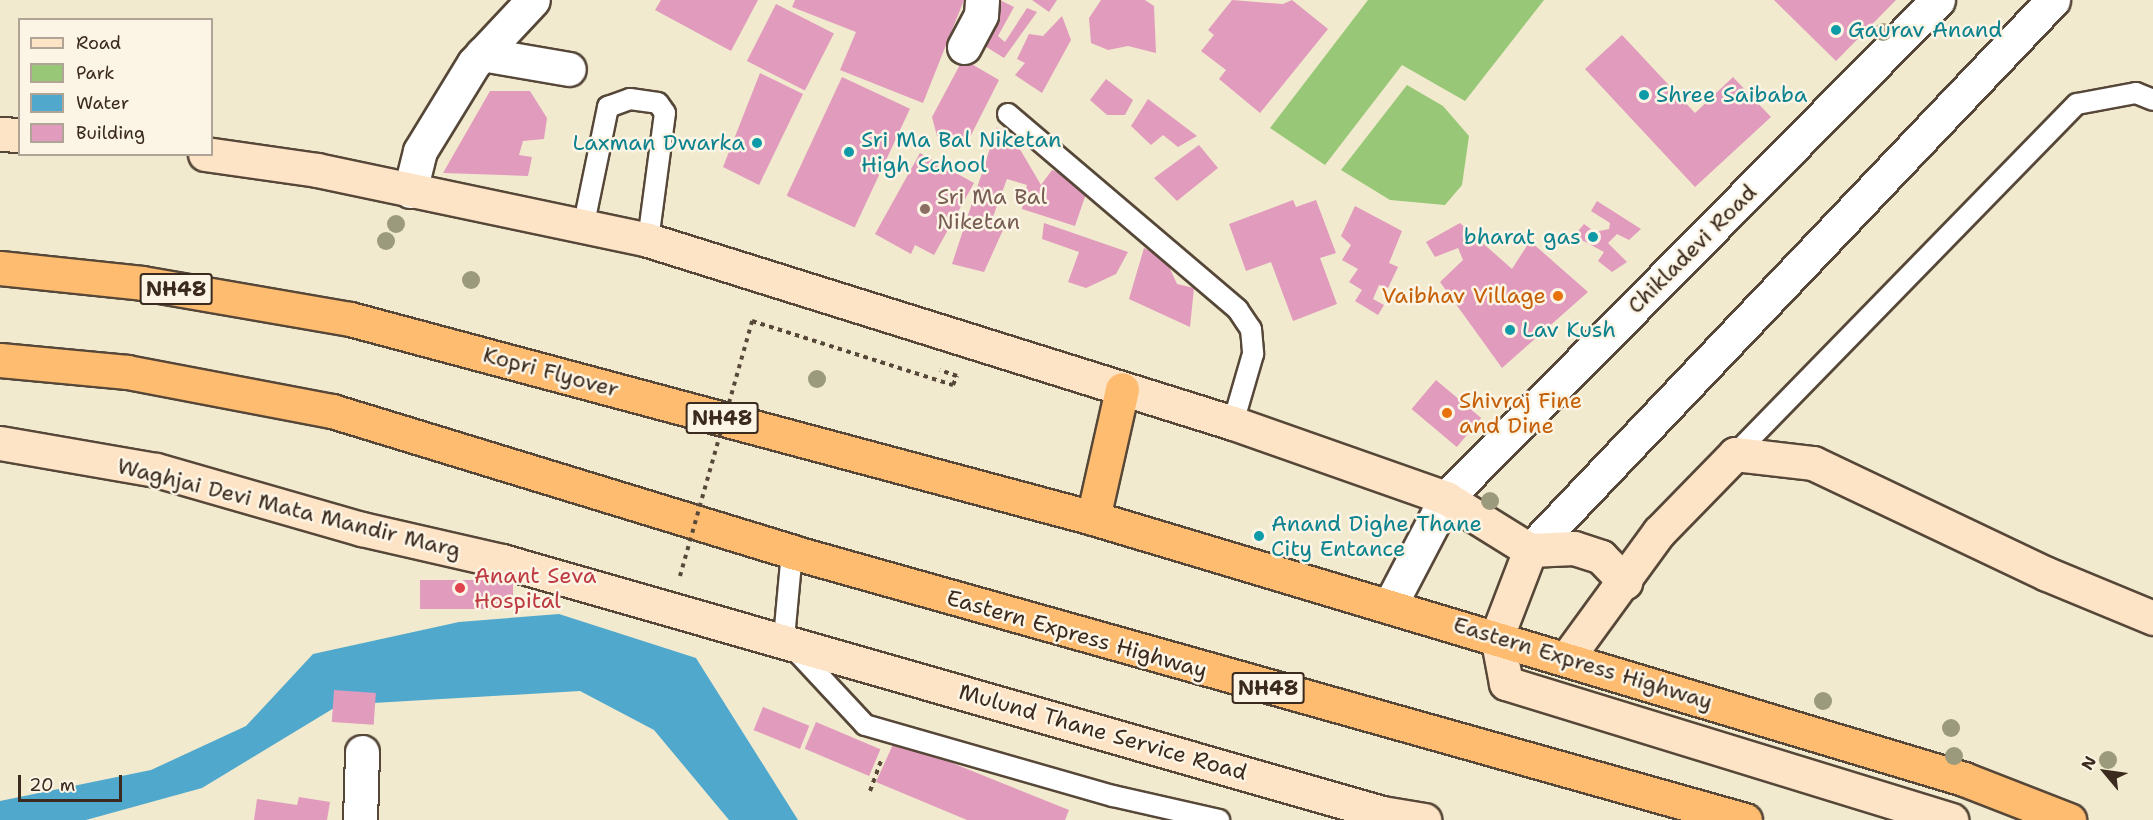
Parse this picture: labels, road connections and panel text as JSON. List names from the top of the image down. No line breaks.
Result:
{"streets":{"highway":["NH48","Kopri Flyover","Eastern Express Highway"],"street":["Chikladevi Road","Waghjai Devi Mata Mandir Marg","Mulund Thane Service Road"]},"crossings":[["Chikladevi Road","Eastern Express Highway"],["NH48","Eastern Express Highway"],["Kopri Flyover","Eastern Express Highway"],["Waghjai Devi Mata Mandir Marg","Mulund Thane Service Road"]],"places":["Gaurav Anand","Shree Saibaba","Laxman Dwarka","Sri Ma Bal Niketan High School","Sri Ma Bal Niketan","bharat gas","Vaibhav Village","Lav Kush","Shivraj Fine and Dine","Anand Dighe Thane City Entance","Anant Seva Hospital"],"legend":["Road","Park","Water","Building"],"scale_bar":"20 m","north":"top left"}
